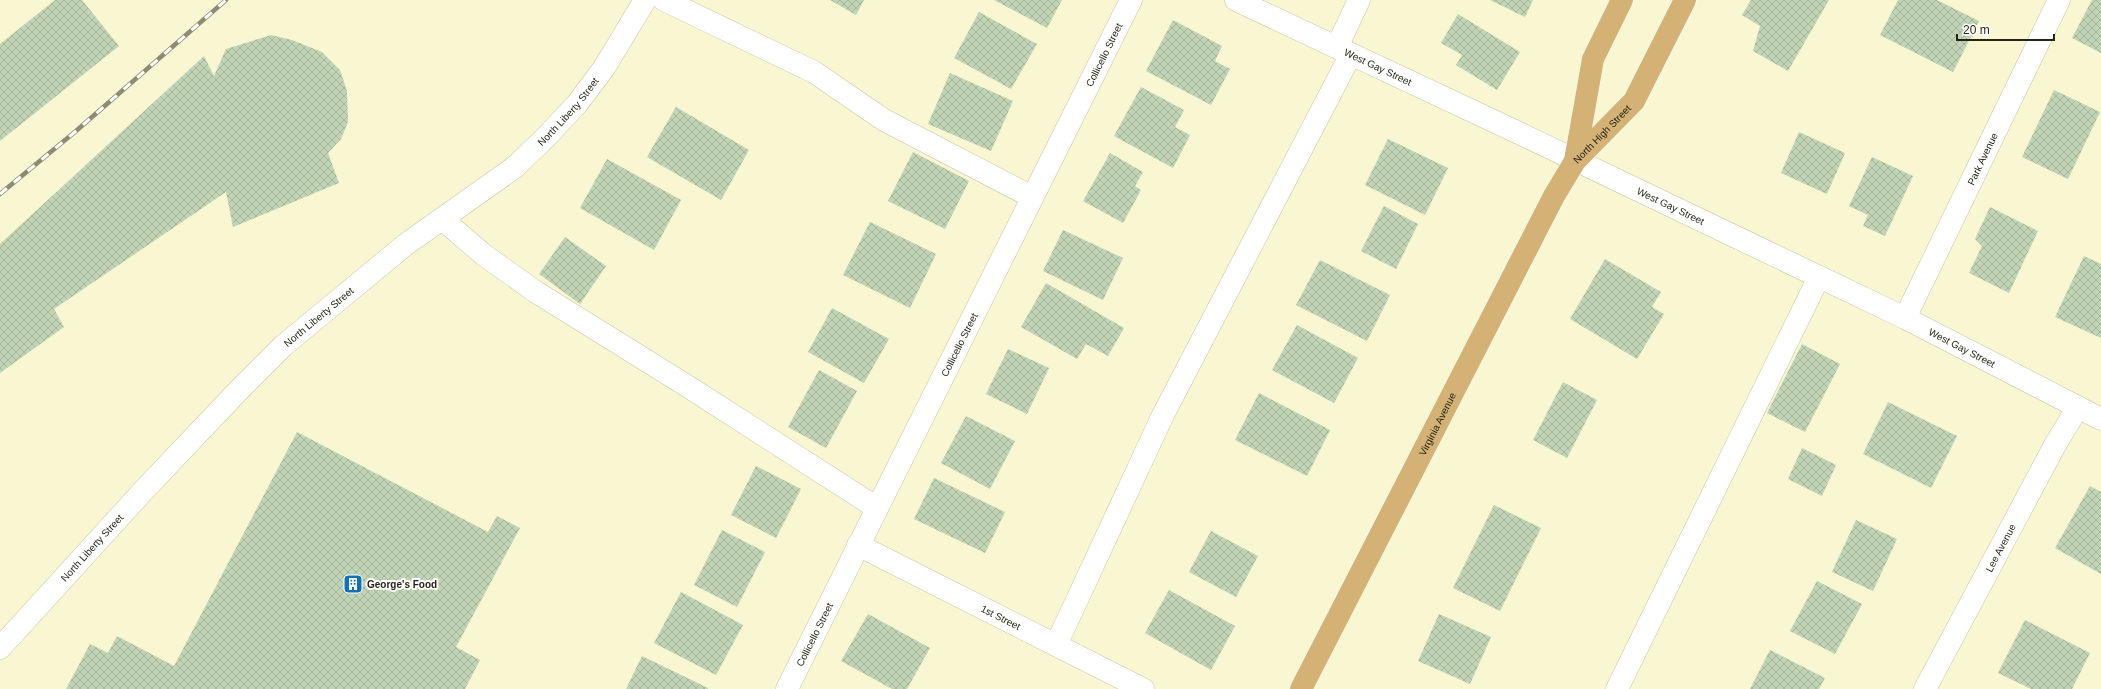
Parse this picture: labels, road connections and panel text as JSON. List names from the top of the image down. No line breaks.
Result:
{"streets":{"main road":["North High Street","Virginia Avenue"],"street":["Collicello Street","West Gay Street","North Liberty Street","Park Avenue","Lee Avenue","1st Street"]},"crossings":[["Collicello Street","1st Street"],["West Gay Street","North High Street"],["West Gay Street","Park Avenue"],["West Gay Street","Virginia Avenue"],["West Gay Street","Lee Avenue"],["North High Street","Virginia Avenue"]],"places":{"building":["George's Food"]},"scale_bar":"20 m"}
